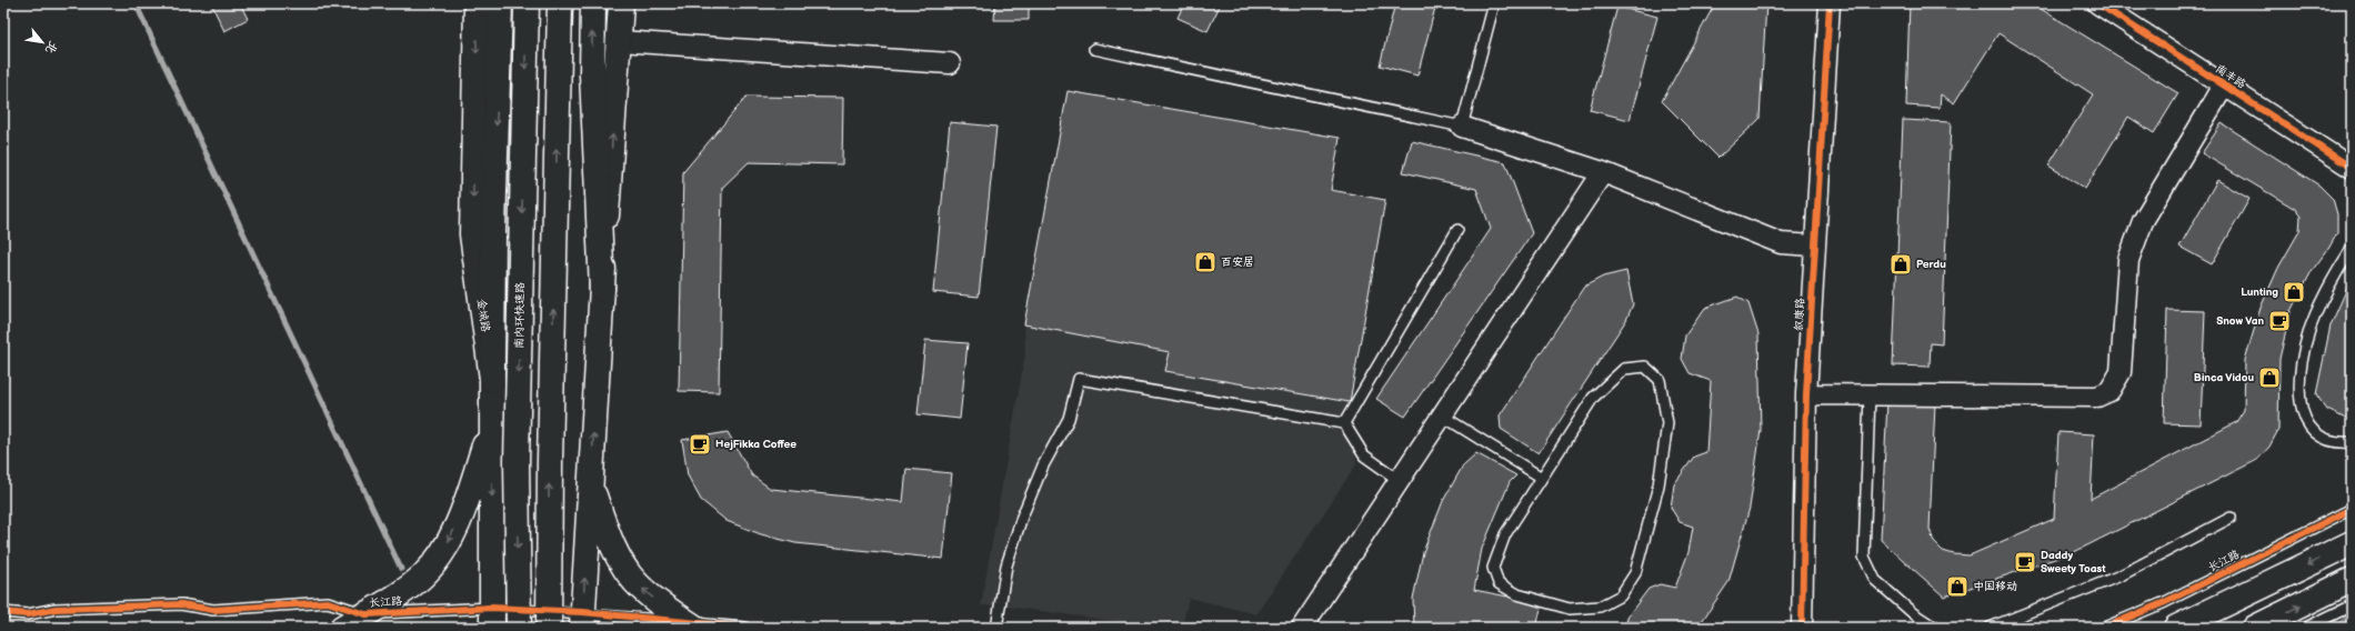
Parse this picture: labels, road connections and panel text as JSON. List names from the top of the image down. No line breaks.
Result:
{"streets":{"main road":["金城路","南内环快速路"],"street":["南丰路","叙康路"],"lane":["长江路"]},"crossings":[["金城路","长江路"]],"places":{"shop":["百安居","Perdu","Lunting","Binca Vidou","中国移动"],"cafe":["Snow Van","HejFikka Coffee","Daddy Sweety Toast"]},"north":"bottom right"}
